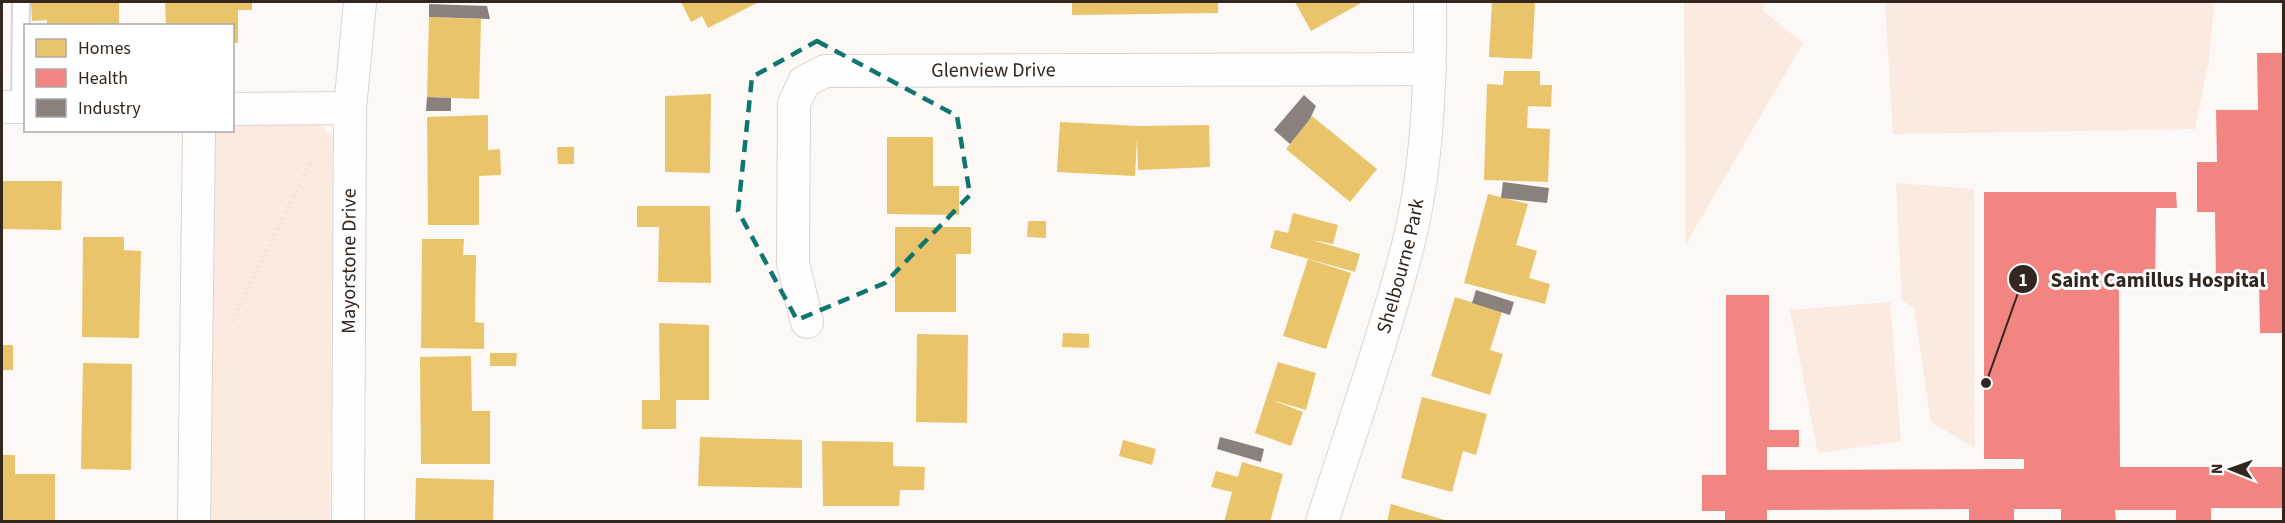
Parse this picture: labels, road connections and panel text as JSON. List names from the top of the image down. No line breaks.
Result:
{"streets":{"street":["Glenview Drive","Mayorstone Drive","Shelbourne Park"]},"crossings":[["Glenview Drive","Shelbourne Park"]],"places":["Saint Camillus Hospital"],"legend":["Homes","Health","Industry"],"north":"left"}
